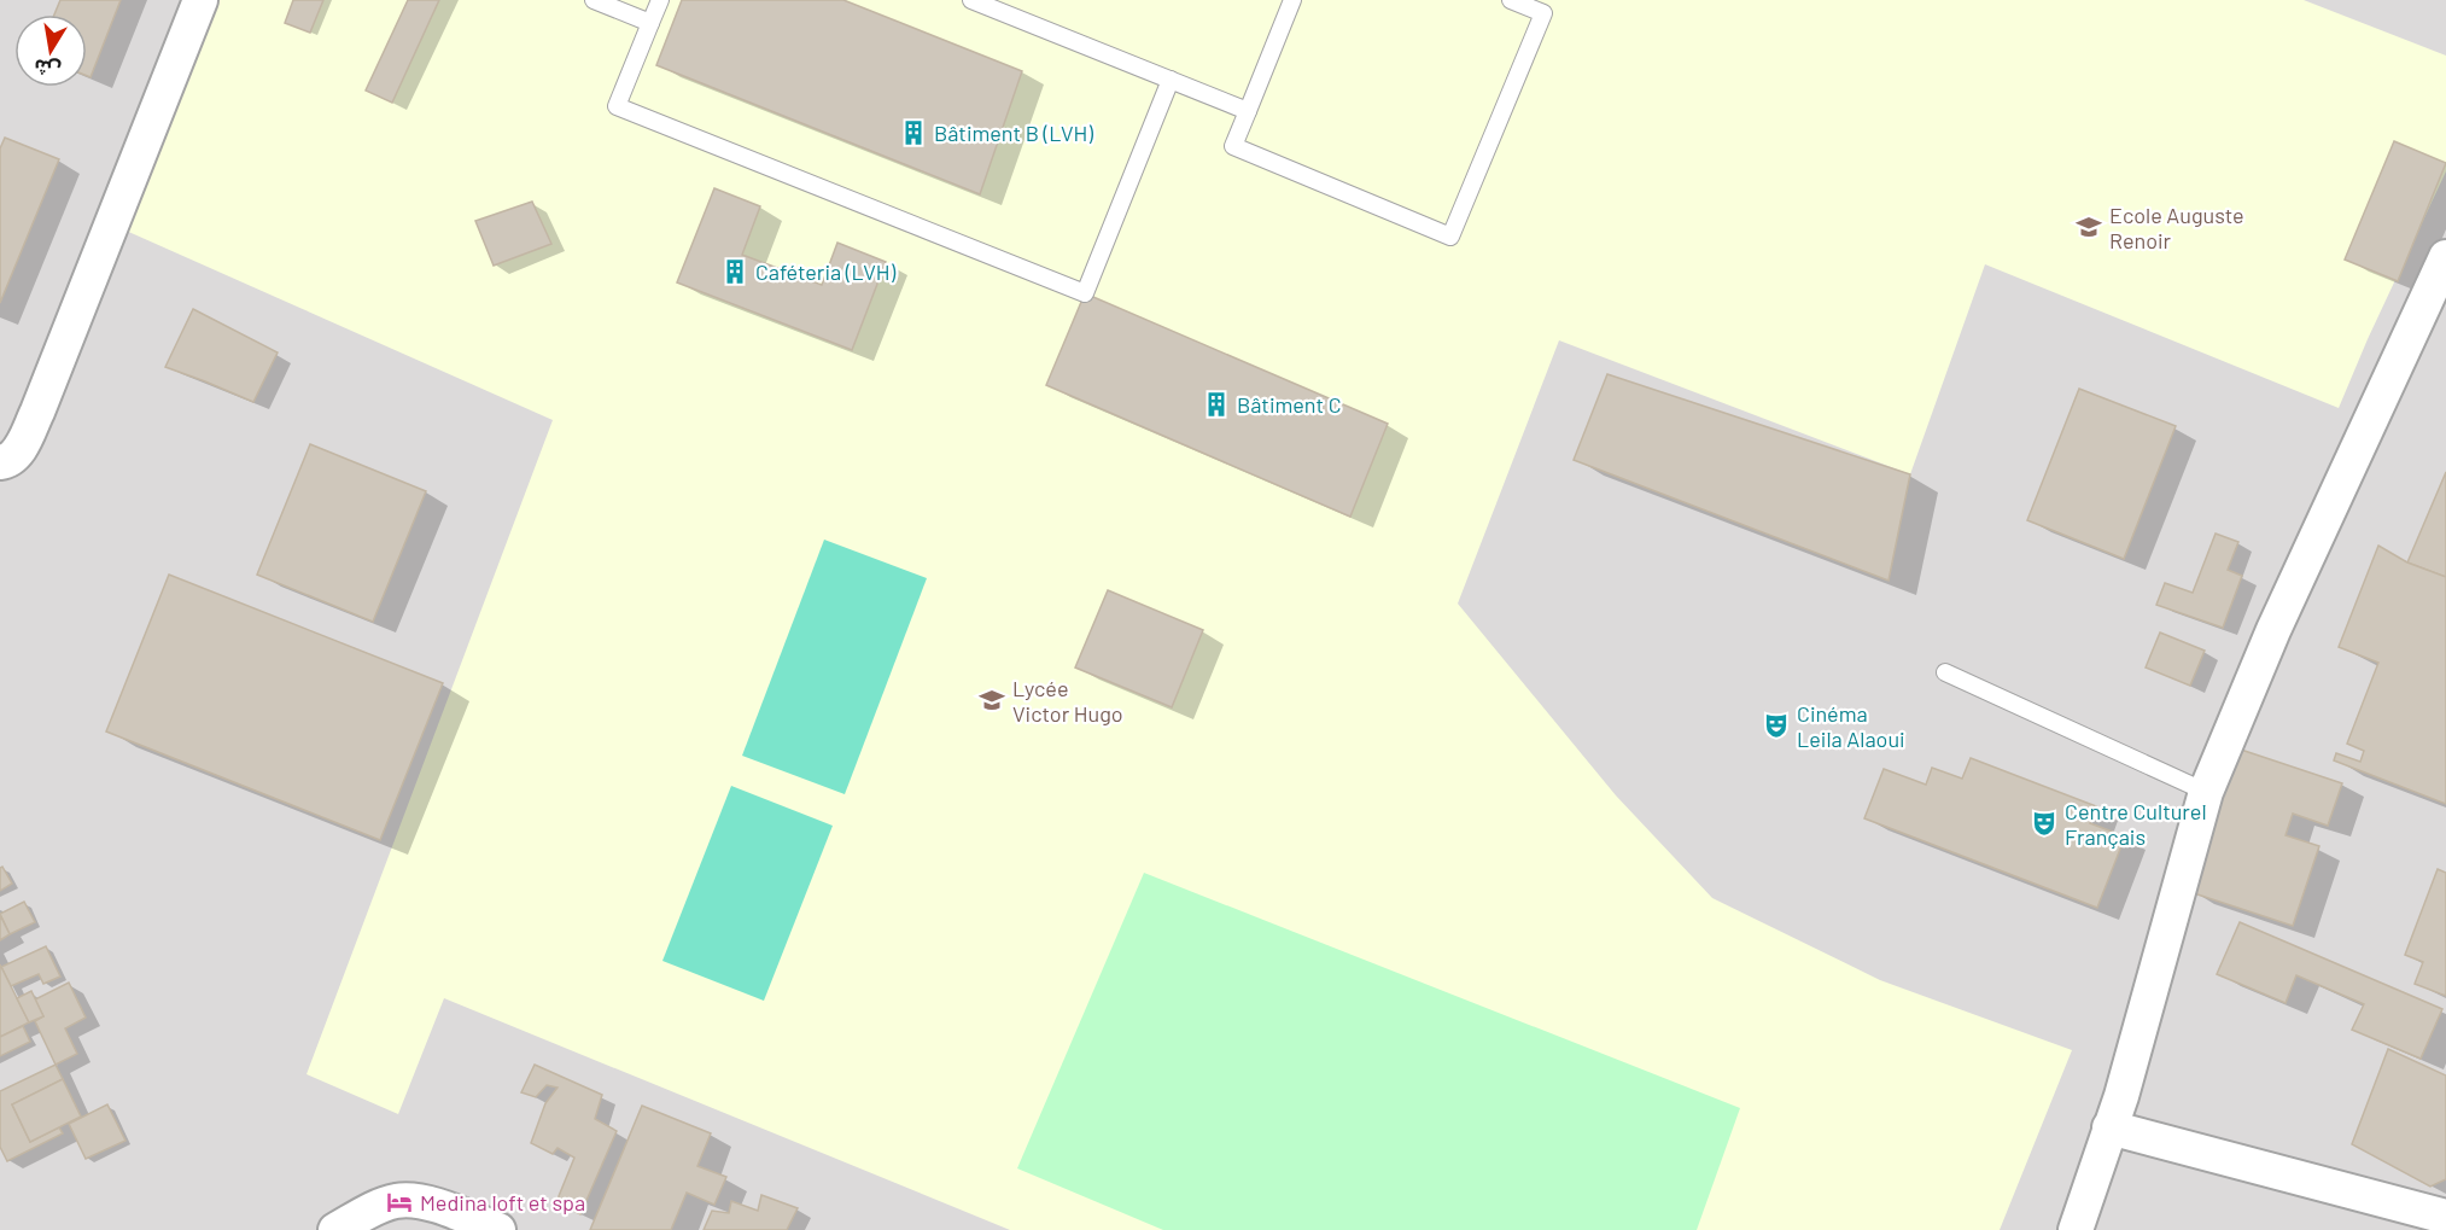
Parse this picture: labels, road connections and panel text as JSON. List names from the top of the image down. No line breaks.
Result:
{"places":{"building":["Bâtiment B (LVH)","Caféteria (LVH)","Bâtiment C"],"school or university":["Ecole Auguste Renoir","Lycée Victor Hugo"],"theatre":["Cinéma Leila Alaoui","Centre Culturel Français"],"hotel":["Medina loft et spa"]},"north":"bottom"}
